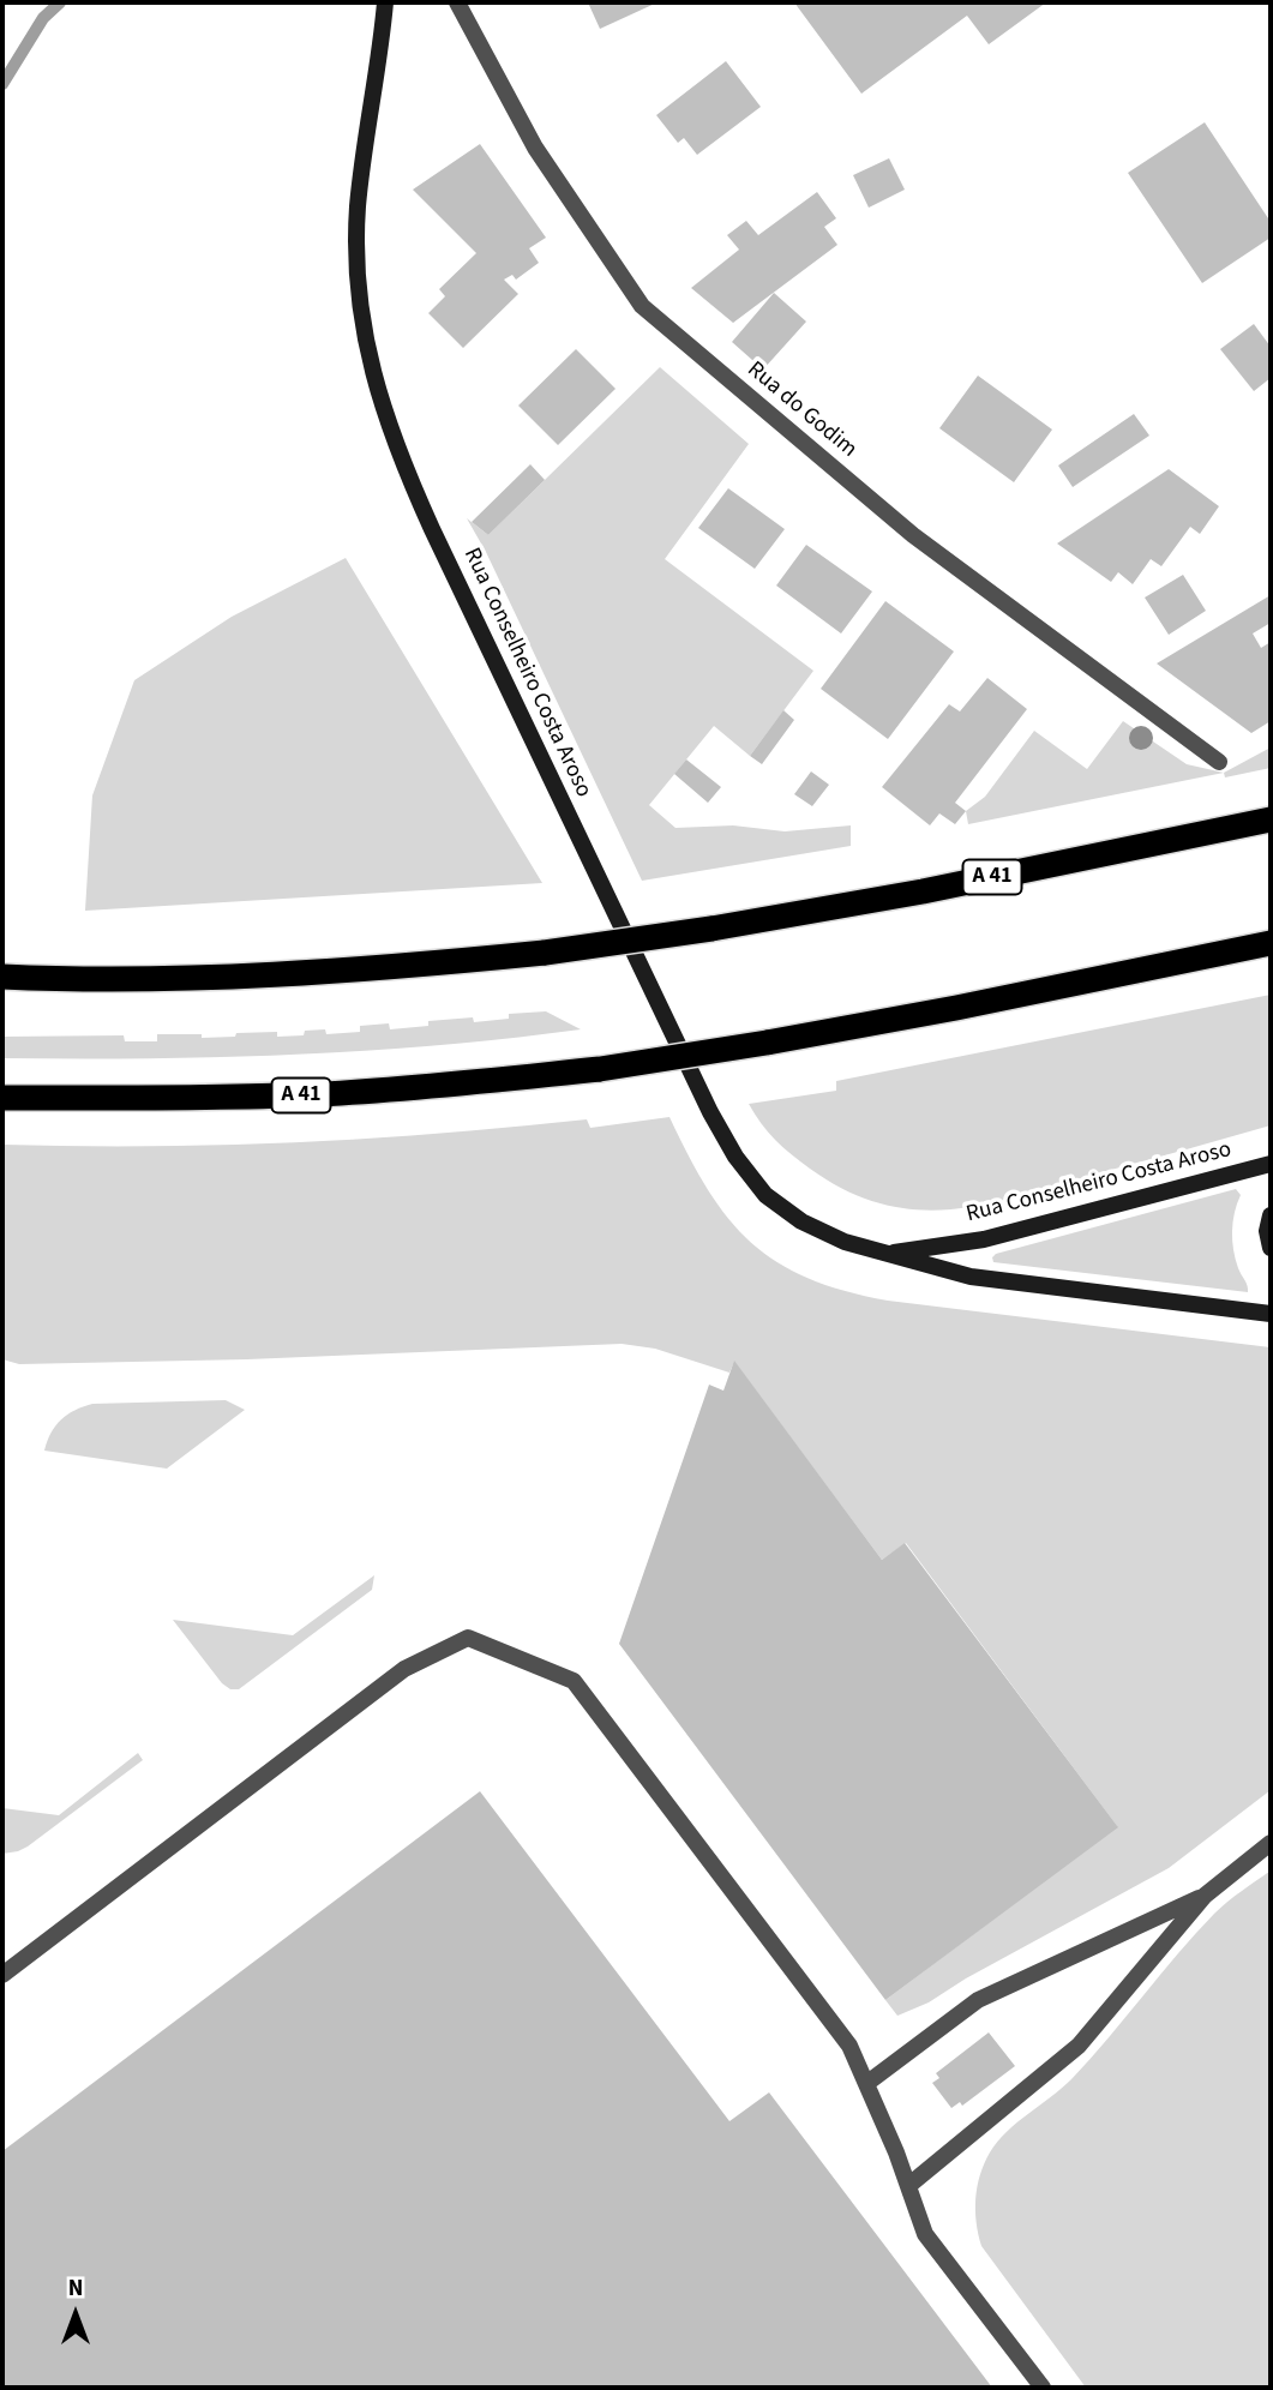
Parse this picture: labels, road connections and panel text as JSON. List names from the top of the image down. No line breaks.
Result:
{"streets":{"highway":["A 41"],"main road":["Rua Conselheiro Costa Aroso"],"street":["Rua do Godim"]},"north":"top"}
